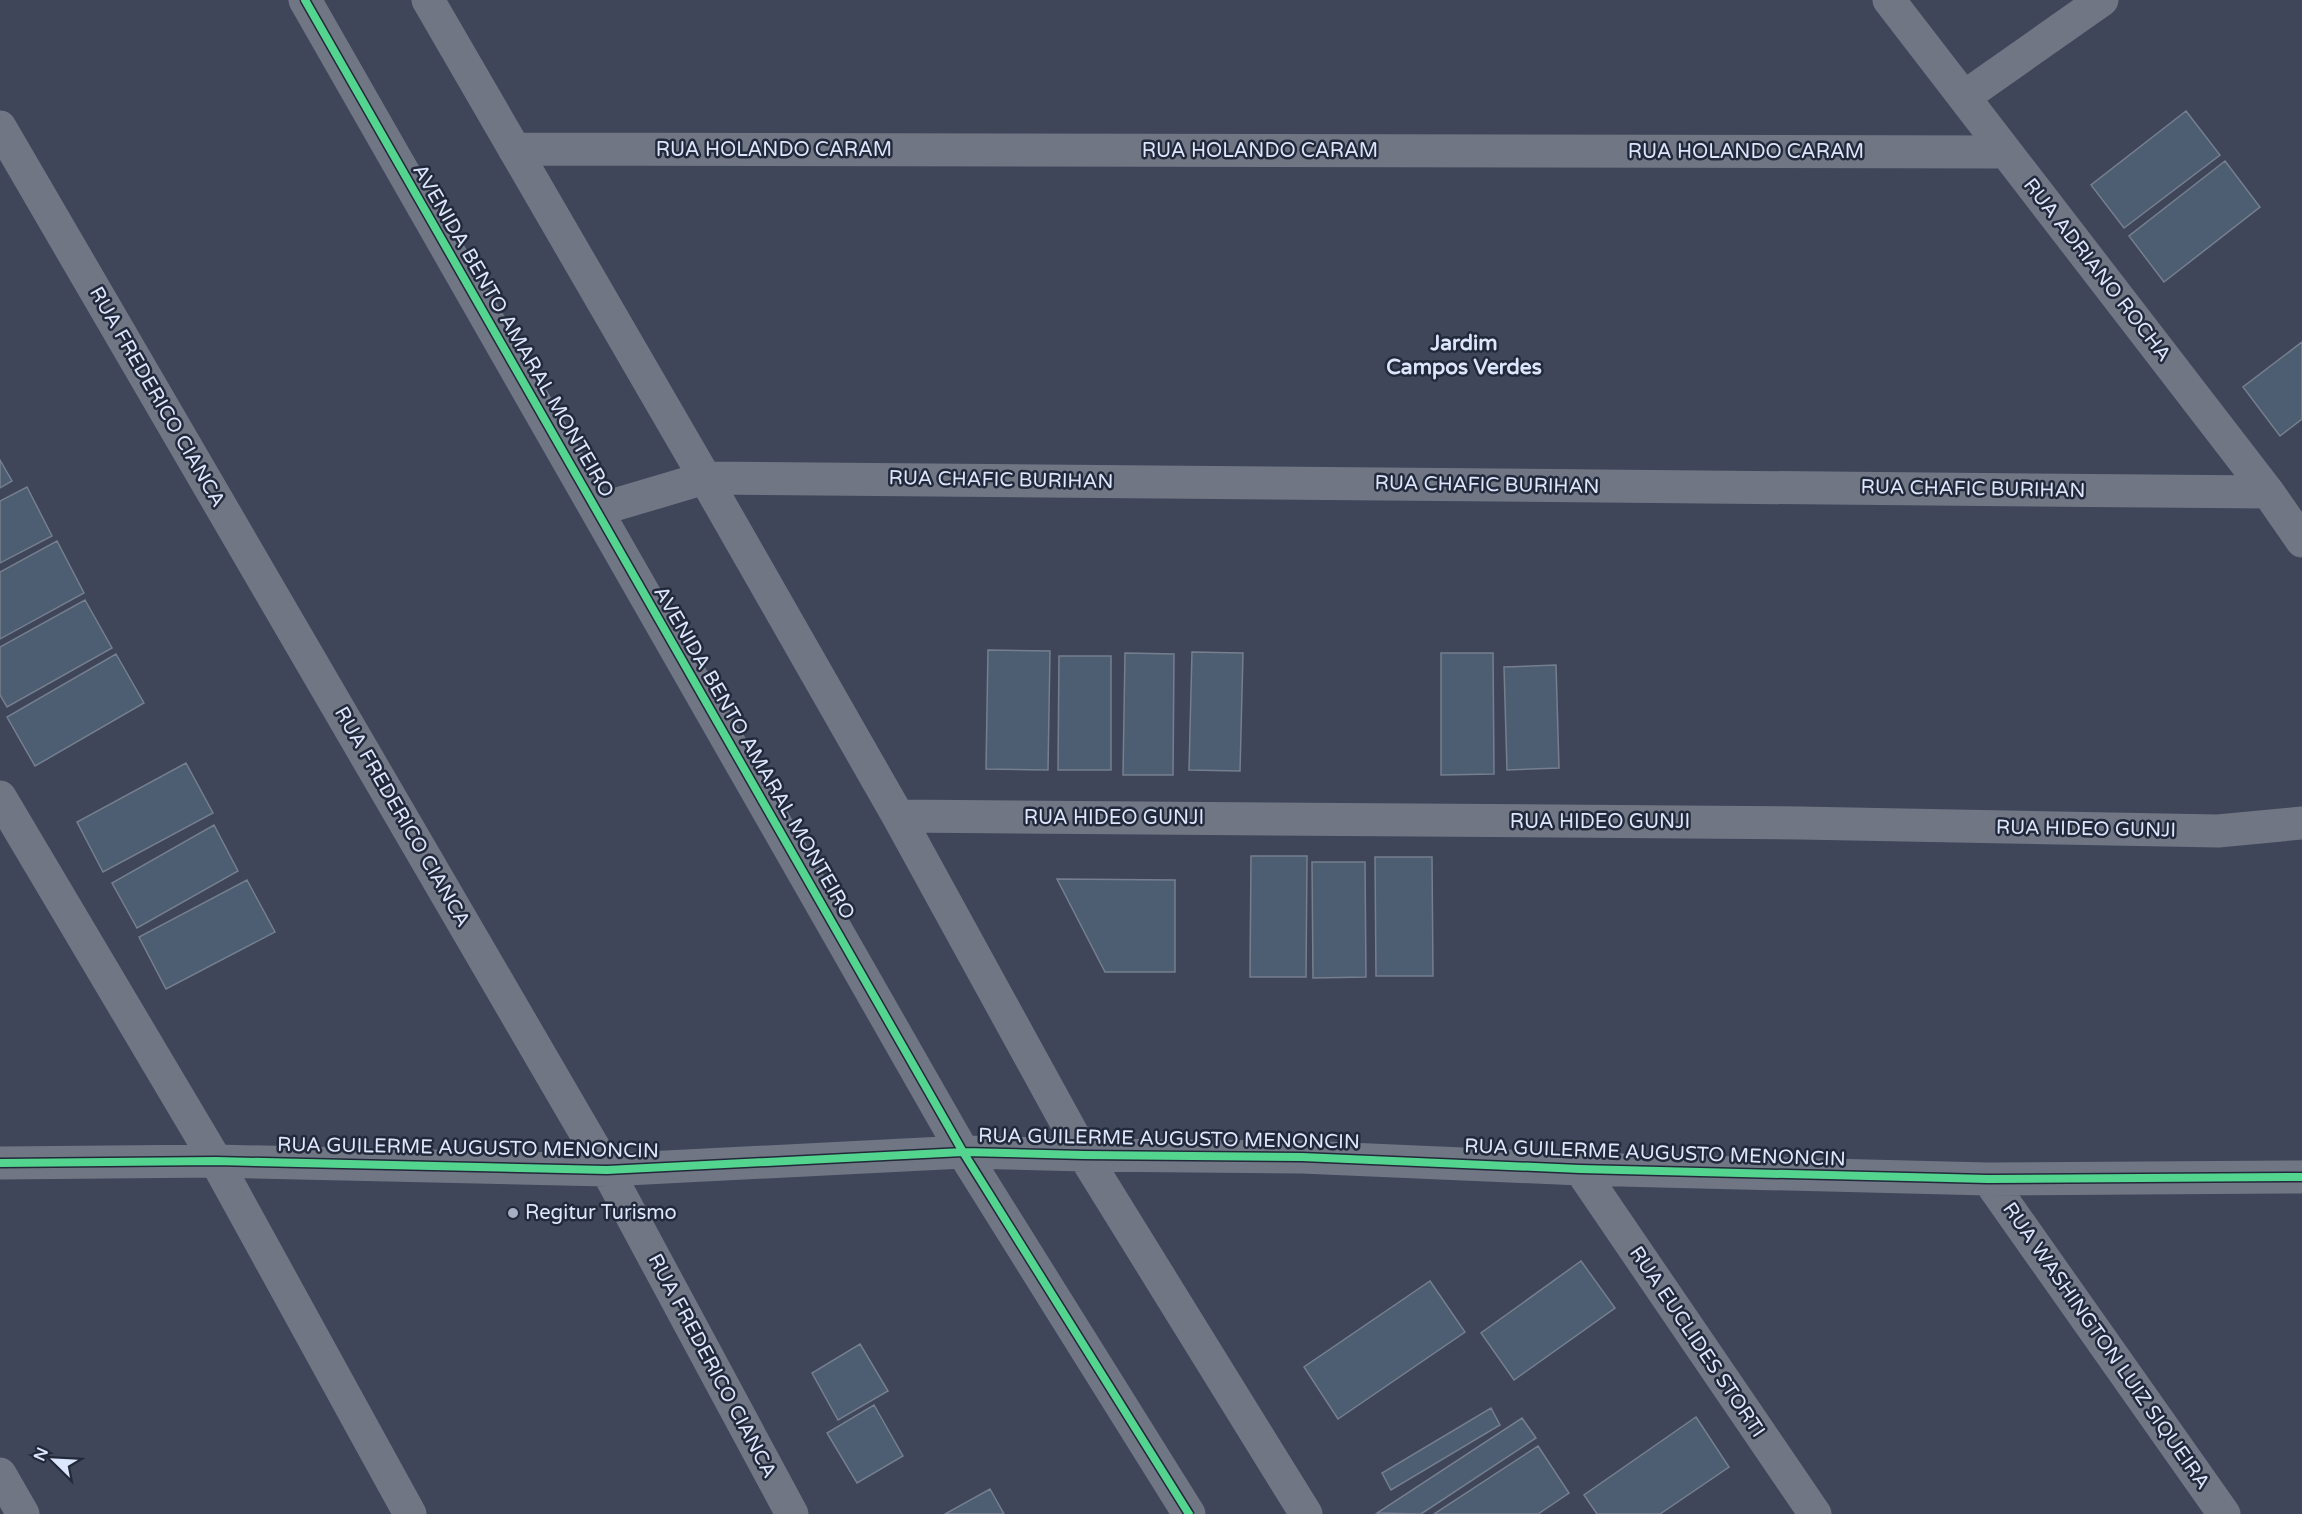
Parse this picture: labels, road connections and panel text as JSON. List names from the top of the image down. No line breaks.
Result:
{"streets":{"street":["RUA HOLANDO CARAM","RUA ADRIANO ROCHA","AVENIDA BENTO AMARAL MONTEIRO","RUA FREDERICO CIANCA","RUA CHAFIC BURIHAN","RUA HIDEO GUNJI","RUA GUILERME AUGUSTO MENONCIN","RUA EUCLIDES STORTI","RUA WASHINGTON LUIZ SIQUEIRA"]},"crossings":[["RUA HOLANDO CARAM","RUA ADRIANO ROCHA"],["RUA ADRIANO ROCHA","RUA CHAFIC BURIHAN"],["AVENIDA BENTO AMARAL MONTEIRO","RUA CHAFIC BURIHAN"],["AVENIDA BENTO AMARAL MONTEIRO","RUA GUILERME AUGUSTO MENONCIN"],["RUA FREDERICO CIANCA","RUA GUILERME AUGUSTO MENONCIN"],["RUA GUILERME AUGUSTO MENONCIN","RUA EUCLIDES STORTI"],["RUA GUILERME AUGUSTO MENONCIN","RUA WASHINGTON LUIZ SIQUEIRA"]],"districts":["Jardim Campos Verdes"],"places":["Regitur Turismo"],"north":"top left"}
